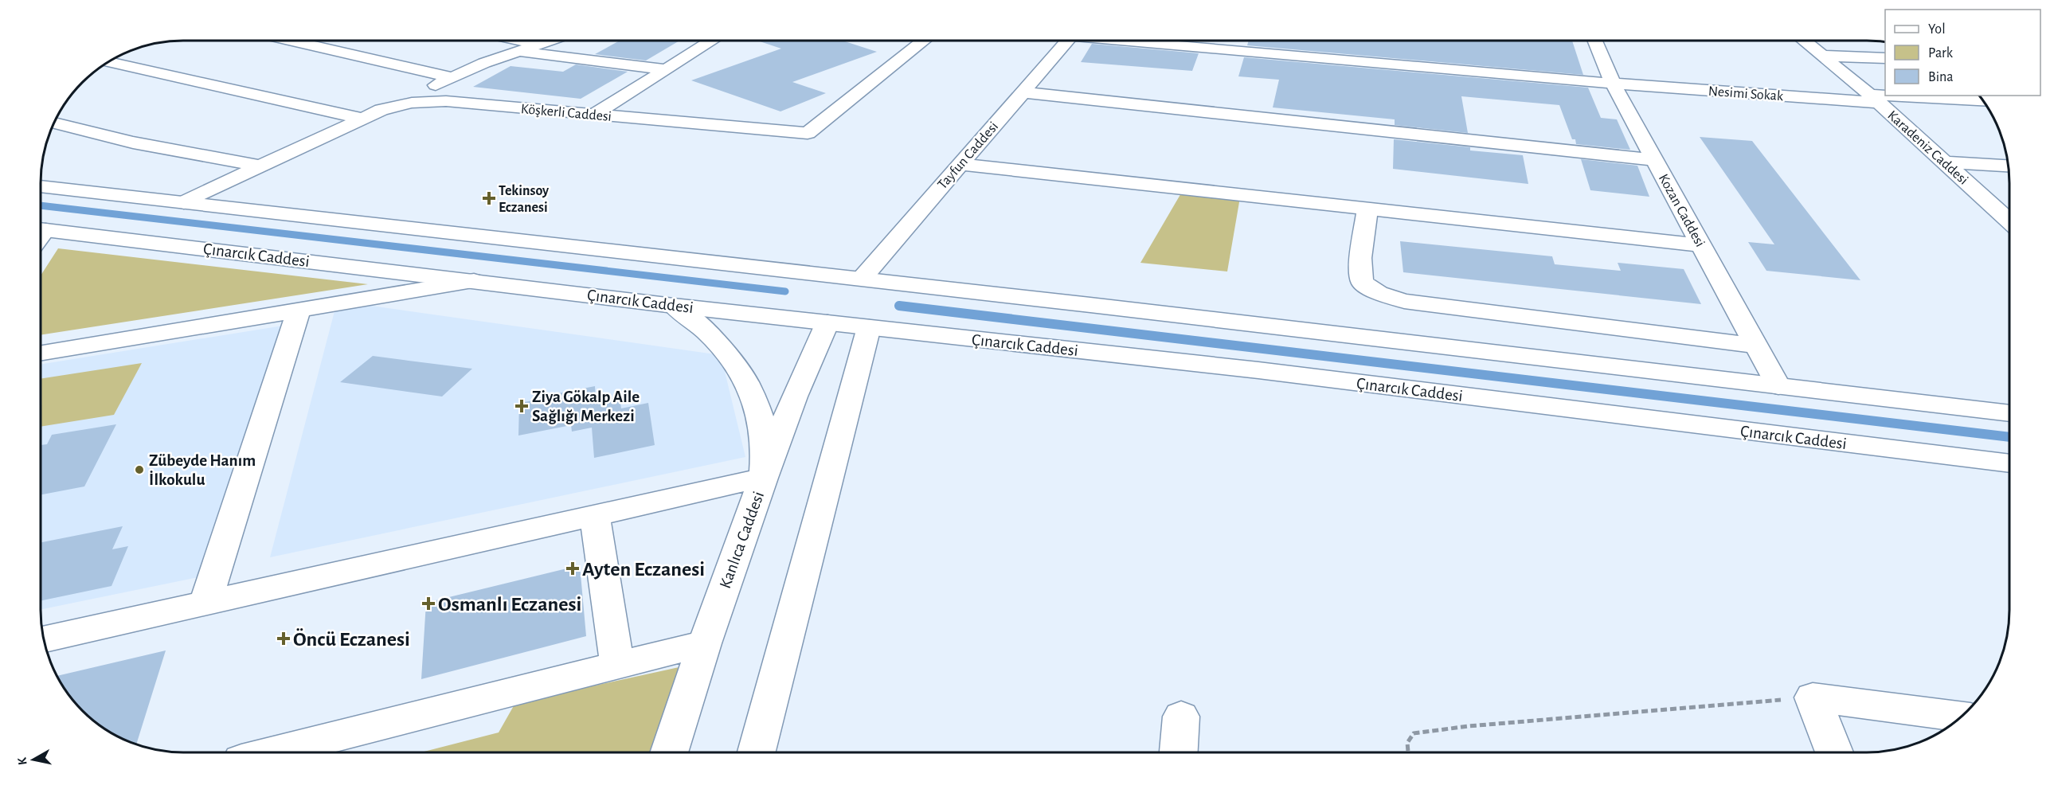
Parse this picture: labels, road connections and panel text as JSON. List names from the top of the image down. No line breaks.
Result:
{"streets":{"street":["Nesimi Sokak","Köşkerli Caddesi","Karadeniz Caddesi","Tayfun Caddesi","Kozan Caddesi","Çınarcık Caddesi","Kanlıca Caddesi"]},"crossings":[["Nesimi Sokak","Karadeniz Caddesi"],["Nesimi Sokak","Kozan Caddesi"],["Çınarcık Caddesi","Kanlıca Caddesi"]],"places":{"health":["Tekinsoy Eczanesi","Ziya Gökalp Aile Sağlığı Merkezi","Ayten Eczanesi","Osmanlı Eczanesi","Öncü Eczanesi"],"other":["Zübeyde Hanım İlkokulu"]},"legend":["Yol","Park","Bina"],"north":"left"}
